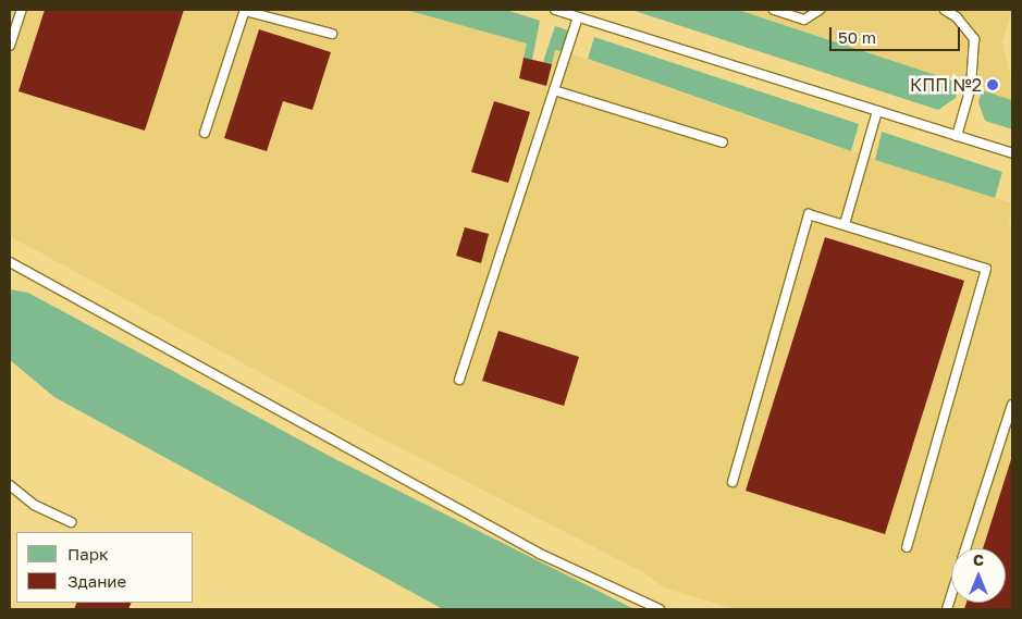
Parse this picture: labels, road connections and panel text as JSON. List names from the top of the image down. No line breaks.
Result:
{"places":["КПП №2"],"legend":["Парк","Здание"],"scale_bar":"50 m","north":"top"}
